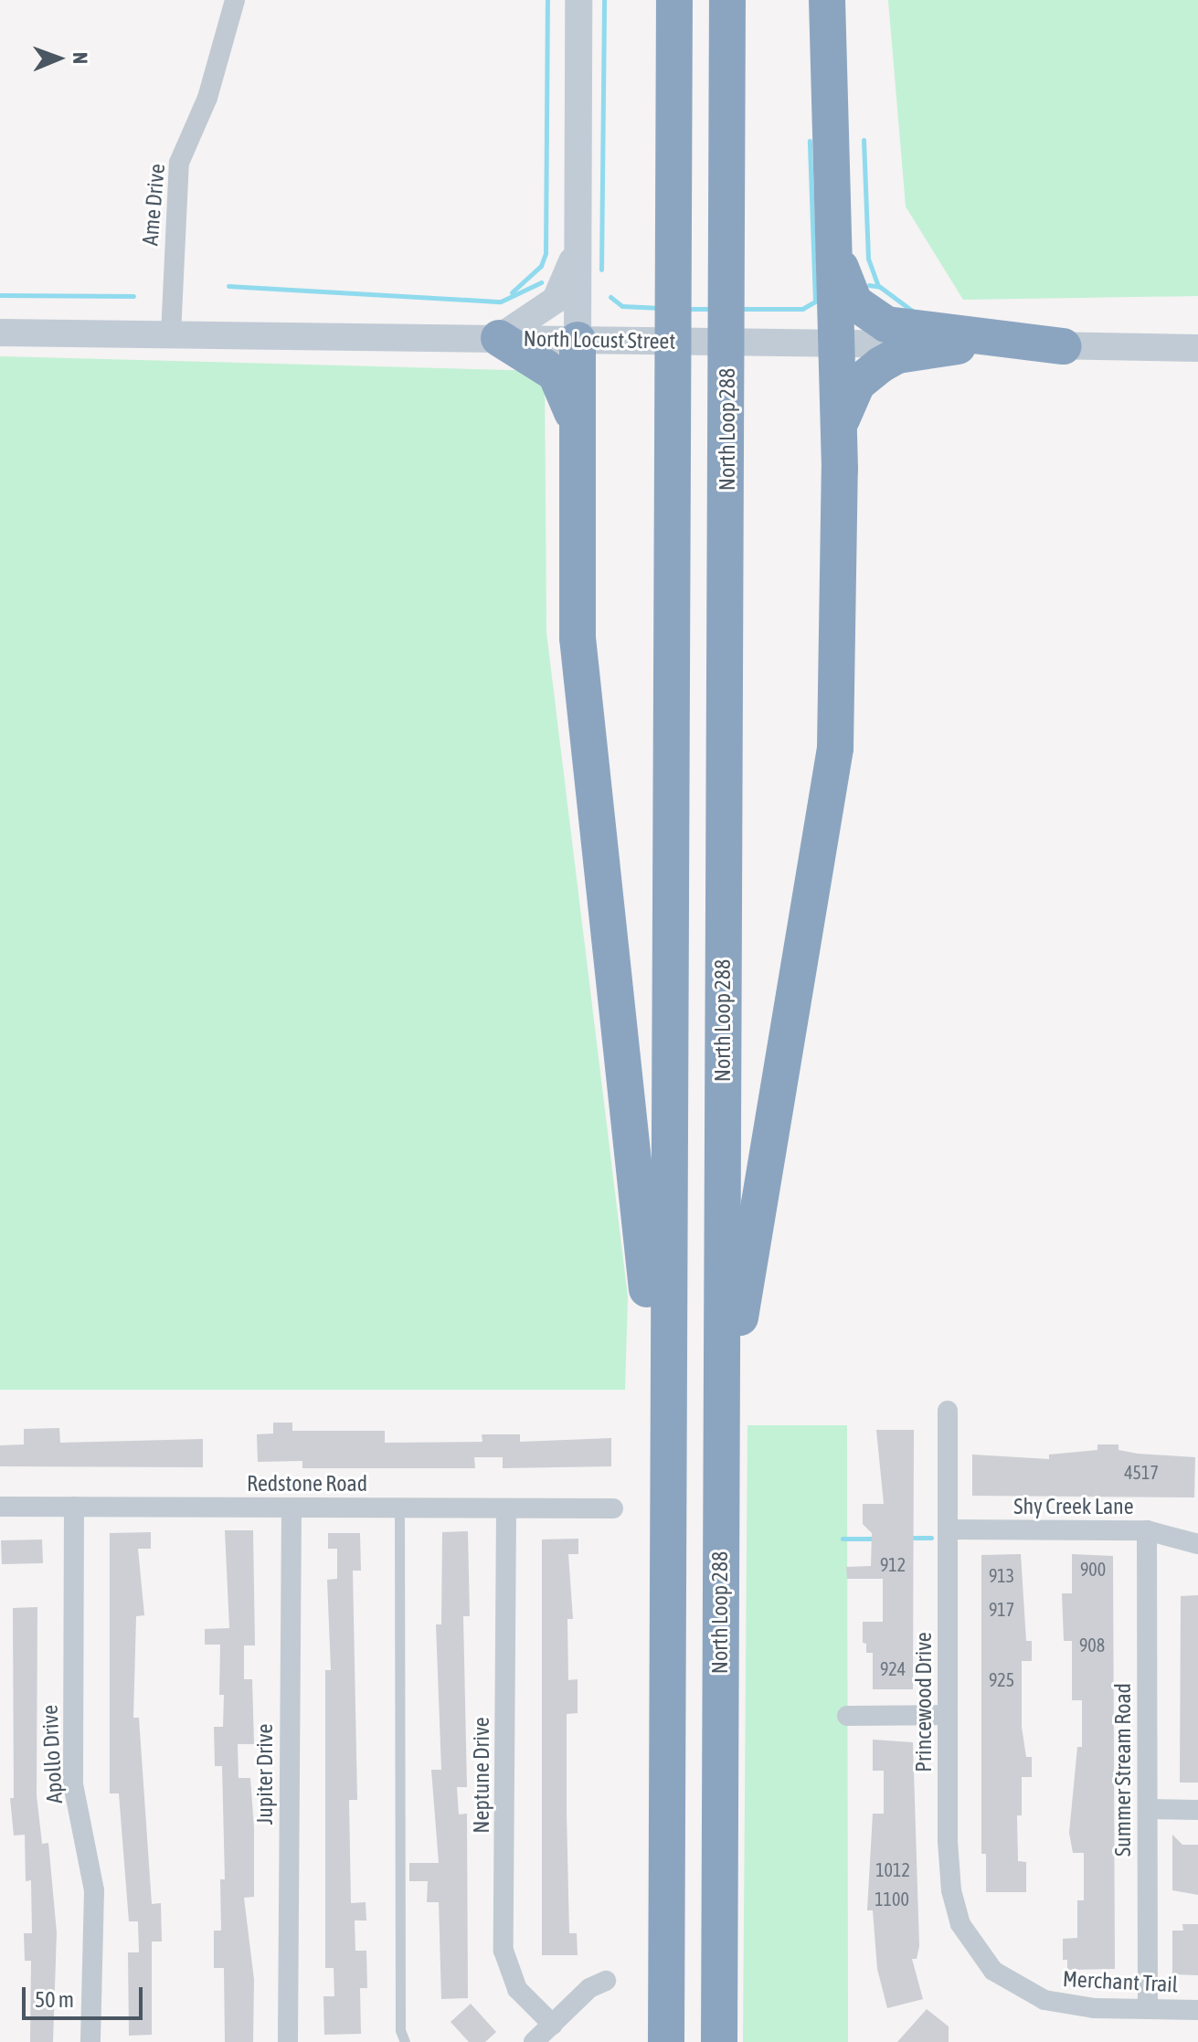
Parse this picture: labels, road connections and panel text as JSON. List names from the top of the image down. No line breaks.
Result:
{"streets":{"highway":["North Loop 288"],"main road":["North Locust Street"],"street":["Ame Drive","Redstone Road","Shy Creek Lane","Princewood Drive","Apollo Drive","Summer Stream Road","Jupiter Drive","Neptune Drive","Merchant Trail"]},"crossings":[["Ame Drive","North Locust Street"],["Redstone Road","Apollo Drive"],["Redstone Road","Jupiter Drive"],["Redstone Road","Neptune Drive"],["Shy Creek Lane","Princewood Drive"],["Shy Creek Lane","Summer Stream Road"],["Princewood Drive","Merchant Trail"],["Summer Stream Road","Merchant Trail"]],"house_numbers":["4517","912","900","913","917","908","924","925","1012","1100"],"scale_bar":"50 m","north":"right"}
